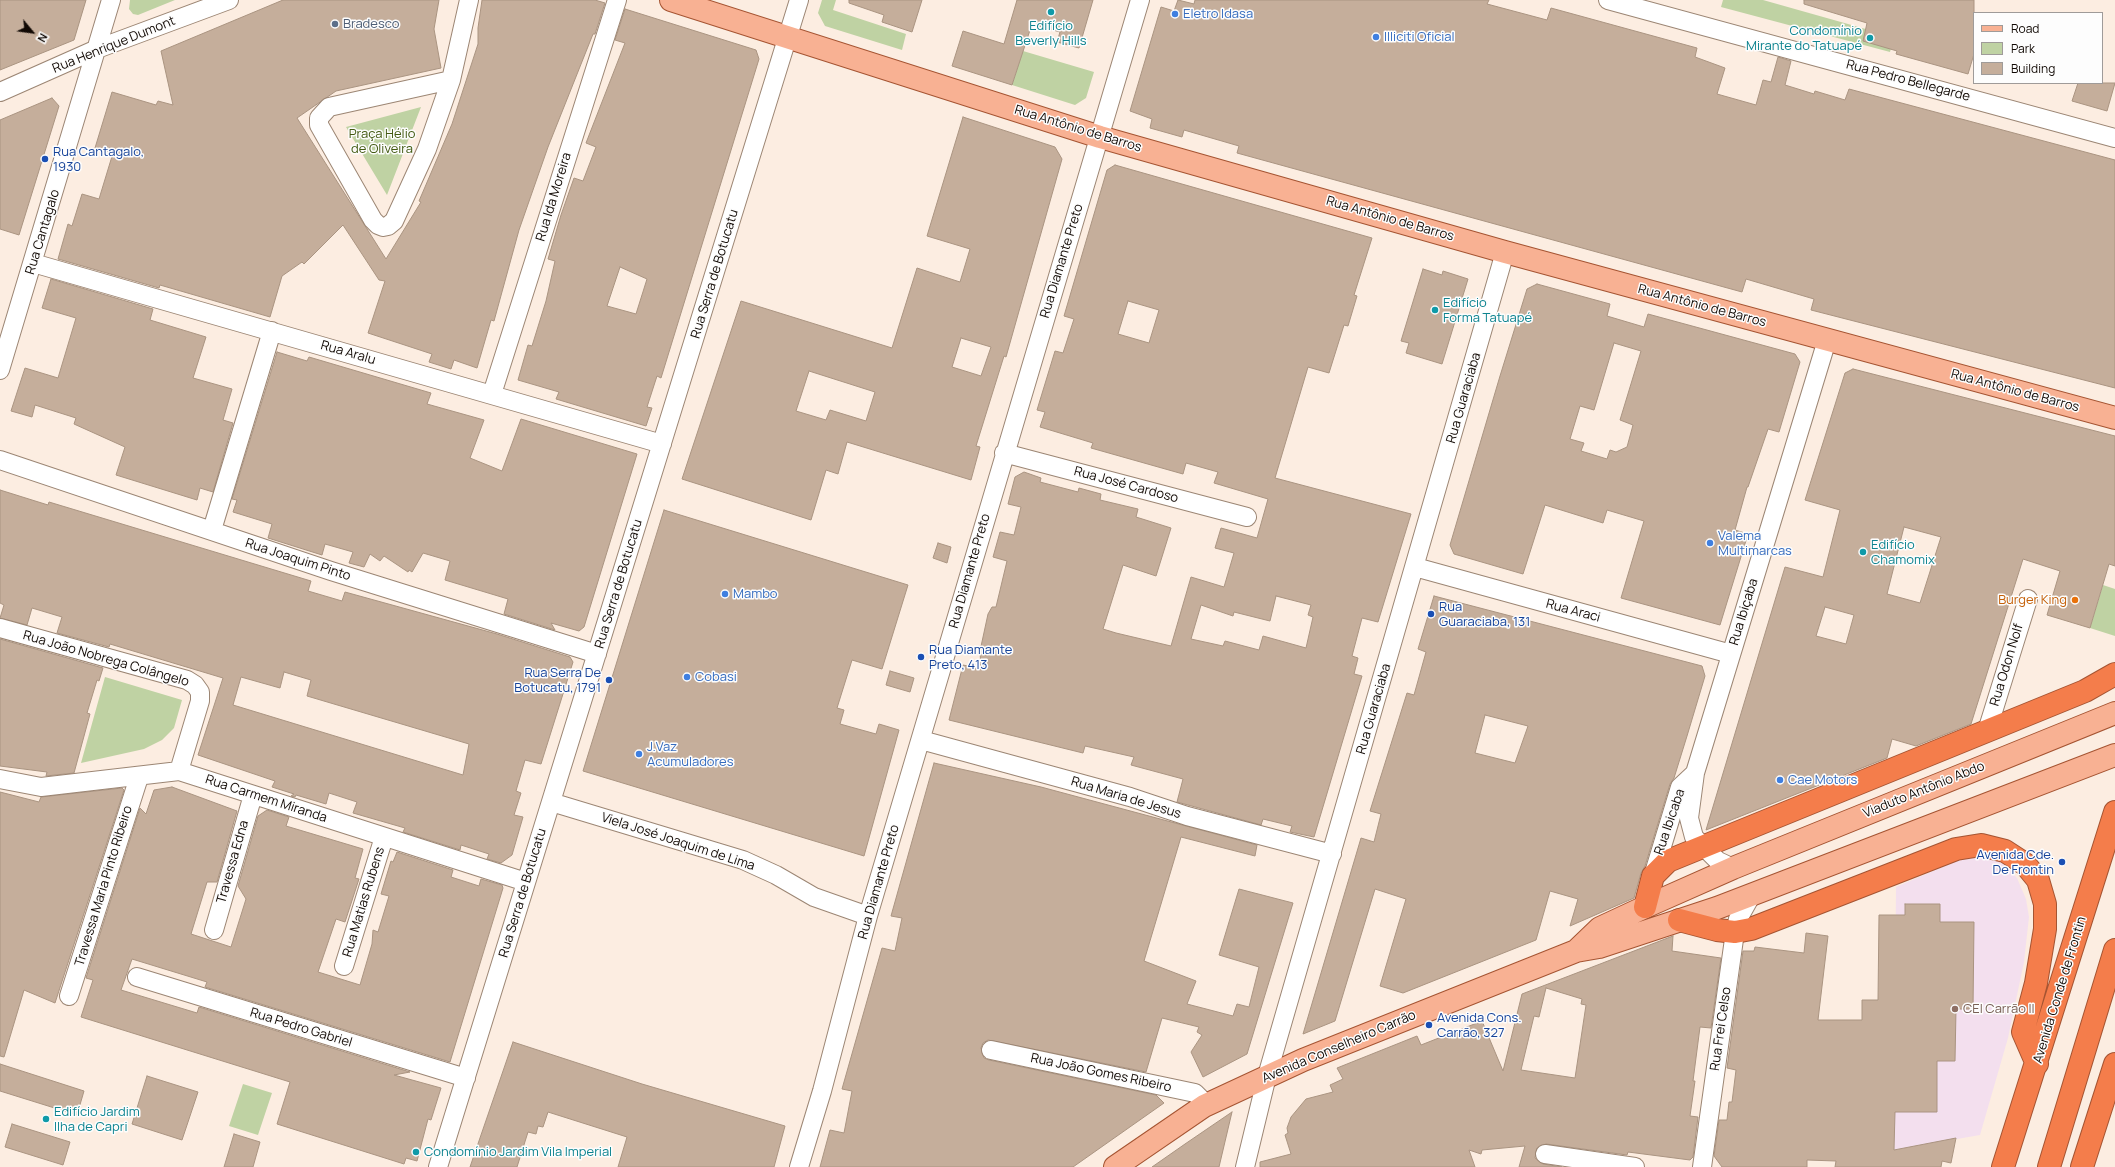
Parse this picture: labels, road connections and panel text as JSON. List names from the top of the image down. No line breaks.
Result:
{"streets":{"highway":["Avenida Conde de Frontin"],"main road":["Rua Antônio de Barros","Viaduto Antônio Abdo","Avenida Conselheiro Carrão"],"street":["Rua Henrique Dumont","Rua Pedro Bellegarde","Rua Ida Moreira","Rua Cantagalo","Rua Diamante Preto","Rua Serra de Botucatu","Rua Aralu","Rua Guaraciaba","Rua José Cardoso","Rua Joaquim Pinto","Rua Araci","Rua Ibiçaba","Rua João Nobrega Colângelo","Rua Odon Nolf","Rua Maria de Jesus","Rua Carmem Miranda","Rua Ibicaba","Viela José Joaquim de Lima","Travessa Edna","Travessa Maria Pinto Ribeiro","Rua Matias Rubens","Rua Pedro Gabriel","Rua Frei Celso","Rua João Gomes Ribeiro"]},"crossings":[["Rua Henrique Dumont","Rua Cantagalo"],["Rua Antônio de Barros","Rua Diamante Preto"],["Rua Antônio de Barros","Rua Serra de Botucatu"],["Rua Antônio de Barros","Rua Guaraciaba"],["Rua Antônio de Barros","Rua Ibiçaba"],["Rua Ida Moreira","Rua Aralu"],["Rua Cantagalo","Rua Aralu"],["Rua Diamante Preto","Rua José Cardoso"],["Rua Diamante Preto","Rua Maria de Jesus"],["Rua Diamante Preto","Viela José Joaquim de Lima"],["Rua Serra de Botucatu","Rua Aralu"],["Rua Serra de Botucatu","Rua Joaquim Pinto"],["Rua Serra de Botucatu","Rua Carmem Miranda"],["Rua Serra de Botucatu","Viela José Joaquim de Lima"],["Rua Serra de Botucatu","Rua Pedro Gabriel"],["Rua Guaraciaba","Rua Araci"],["Rua Guaraciaba","Rua Maria de Jesus"],["Rua Guaraciaba","Avenida Conselheiro Carrão"],["Rua Araci","Rua Ibiçaba"],["Rua Ibiçaba","Viaduto Antônio Abdo"],["Rua Ibiçaba","Rua Ibicaba"],["Rua Ibiçaba","Avenida Conselheiro Carrão"],["Rua João Nobrega Colângelo","Rua Carmem Miranda"],["Viaduto Antônio Abdo","Avenida Conselheiro Carrão"],["Rua Carmem Miranda","Travessa Edna"],["Rua Carmem Miranda","Travessa Maria Pinto Ribeiro"],["Rua Carmem Miranda","Rua Matias Rubens"],["Rua Frei Celso","Avenida Conselheiro Carrão"],["Avenida Conselheiro Carrão","Rua João Gomes Ribeiro"]],"parks":["Praça Hélio de Oliveira"],"places":["Edifício Beverly Hills","Eletro Idasa","Bradesco","Illiciti Oficial","Condomínio Mirante do Tatuapé","Rua Cantagalo, 1930","Edifício Forma Tatuapé","Valema Multimarcas","Edifício Chamomix","Mambo","Burger King","Rua Guaraciaba, 131","Rua Diamante Preto, 413","Cobasi","Rua Serra De Botucatu, 1791","J.Vaz Acumuladores","Cae Motors","Avenida Cde. De Frontin","CEI Carrão II","Avenida Cons. Carrão, 327","Edifício Jardim Ilha de Capri","Condomínio Jardim Vila Imperial"],"legend":["Road","Park","Building"],"north":"bottom right"}
